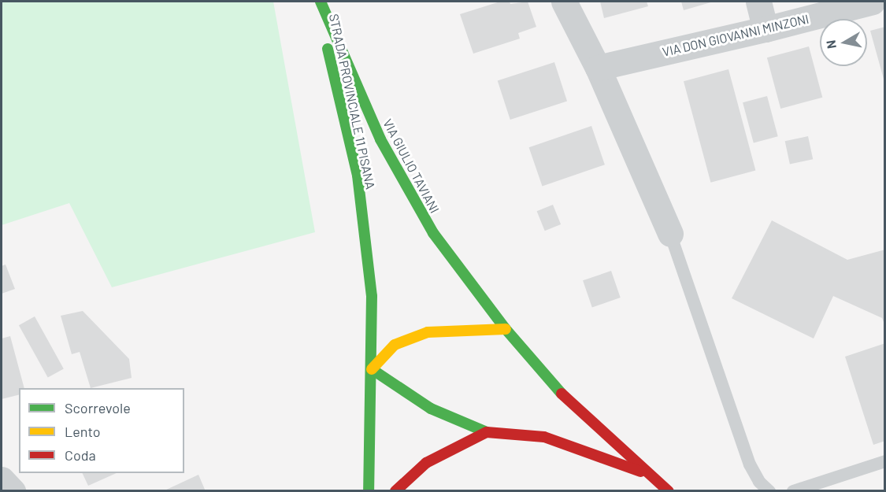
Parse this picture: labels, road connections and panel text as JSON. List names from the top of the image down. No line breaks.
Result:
{"streets":{"main road":["STRADA PROVINCIALE 11 PISANA","VIA GIULIO TAVIANI"],"street":["VIA DON GIOVANNI MINZONI"]},"crossings":[["STRADA PROVINCIALE 11 PISANA","VIA GIULIO TAVIANI"]],"legend":["Scorrevole","Lento","Coda"],"north":"left"}
